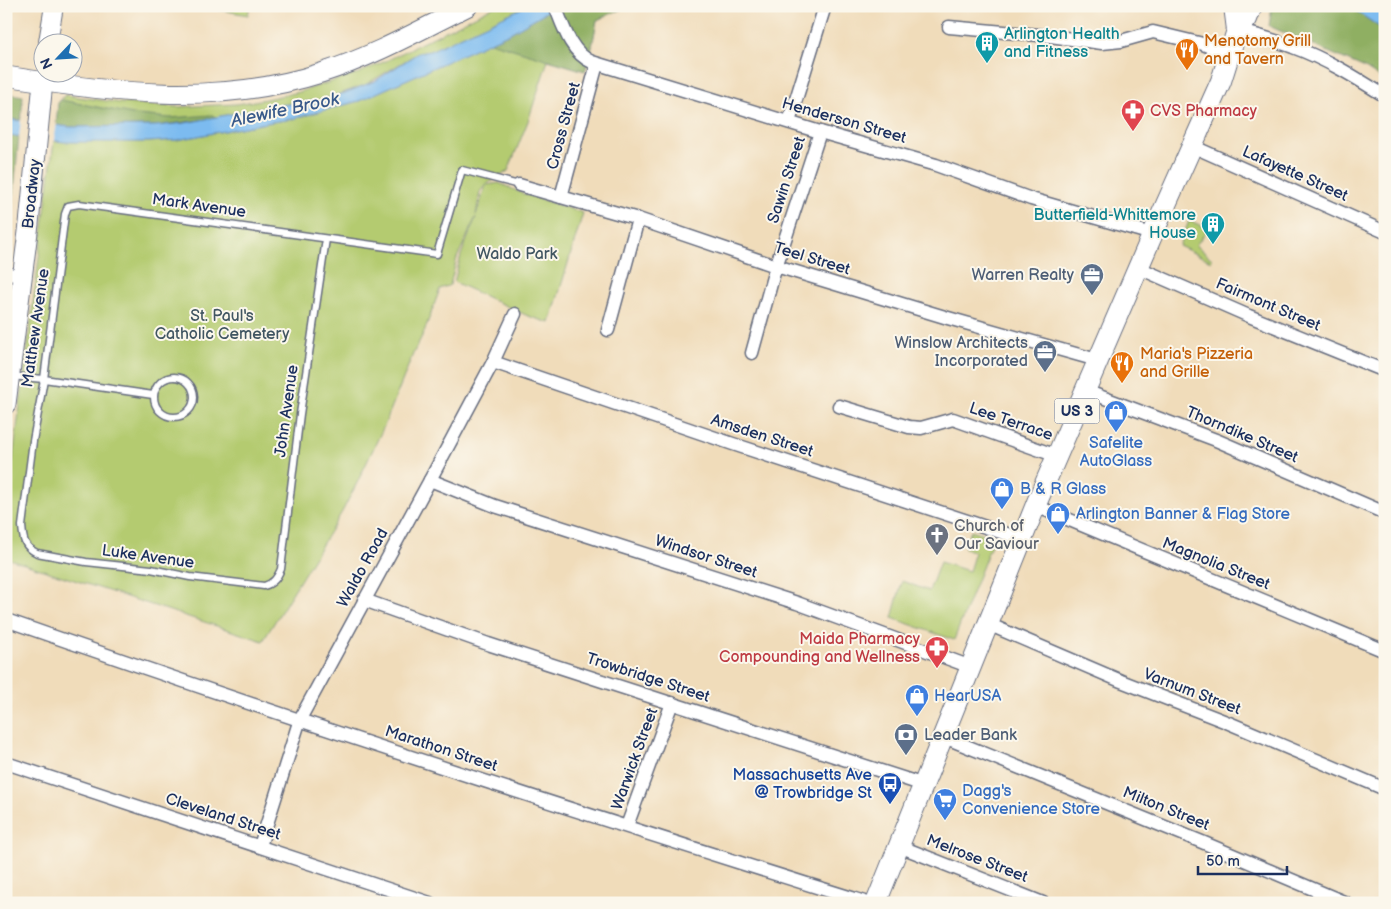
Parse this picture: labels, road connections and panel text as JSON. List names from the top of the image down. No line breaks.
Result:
{"streets":{"highway":["US 3"],"main road":["Broadway"],"street":["Henderson Street","Cross Street","Lafayette Street","Sawin Street","Teel Street","Fairmont Street","Lee Terrace","Thorndike Street","Amsden Street","Windsor Street","Magnolia Street","Waldo Road","Trowbridge Street","Varnum Street","Marathon Street","Warwick Street","Milton Street","Cleveland Street","Melrose Street"],"lane":["Mark Avenue","Matthew Avenue","John Avenue","Luke Avenue"]},"crossings":[["Henderson Street","Cross Street"],["Henderson Street","Sawin Street"],["Henderson Street","US 3"],["Cross Street","Teel Street"],["Lafayette Street","US 3"],["Sawin Street","Teel Street"],["Mark Avenue","Teel Street"],["Mark Avenue","Matthew Avenue"],["Mark Avenue","John Avenue"],["Teel Street","US 3"],["Fairmont Street","US 3"],["Matthew Avenue","Luke Avenue"],["John Avenue","Luke Avenue"],["US 3","Lee Terrace"],["US 3","Thorndike Street"],["US 3","Amsden Street"],["US 3","Windsor Street"],["US 3","Magnolia Street"],["US 3","Trowbridge Street"],["US 3","Varnum Street"],["US 3","Milton Street"],["US 3","Melrose Street"],["Amsden Street","Waldo Road"],["Windsor Street","Waldo Road"],["Waldo Road","Trowbridge Street"],["Waldo Road","Marathon Street"],["Waldo Road","Cleveland Street"],["Trowbridge Street","Warwick Street"],["Marathon Street","Warwick Street"]],"water":["Alewife Brook"],"parks":["Waldo Park","St. Paul's Catholic Cemetery"],"places":{"building":["Arlington Health and Fitness","Butterfield-Whittemore House"],"restaurant":["Menotomy Grill and Tavern","Maria's Pizzeria and Grille"],"pharmacy":["CVS Pharmacy","Maida Pharmacy Compounding and Wellness"],"office":["Warren Realty","Winslow Architects Incorporated"],"shop":["Safelite AutoGlass","B & R Glass","Arlington Banner & Flag Store","HearUSA"],"church":["Church of Our Saviour"],"bank":["Leader Bank"],"bus stop":["Massachusetts Ave @ Trowbridge St"],"supermarket":["Dagg's Convenience Store"]},"scale_bar":"50 m","north":"bottom left"}
